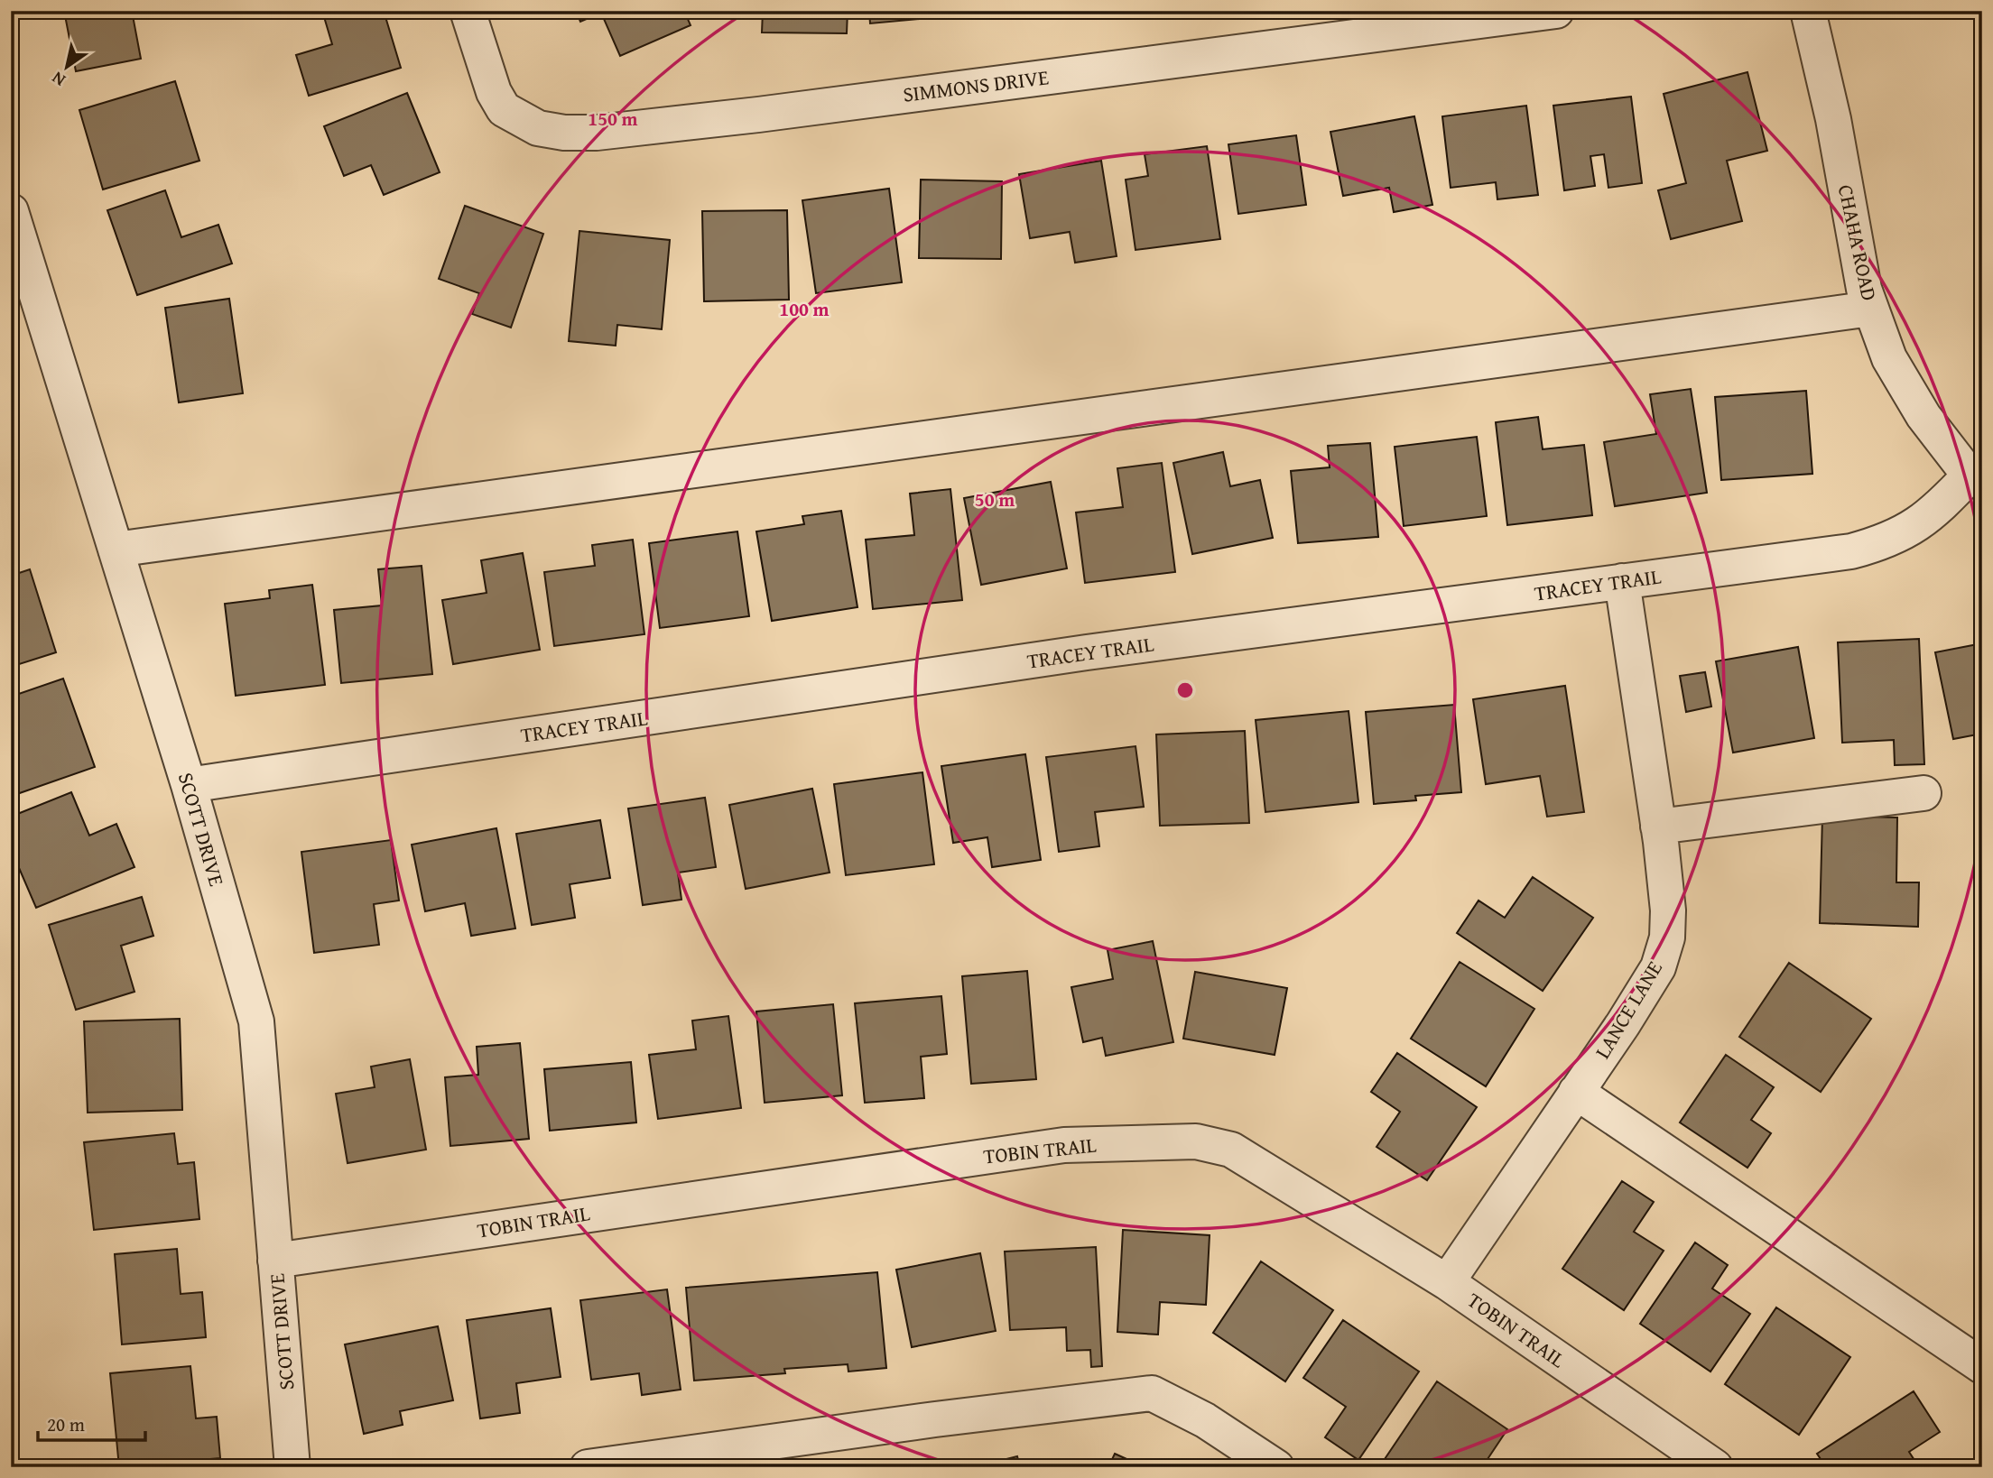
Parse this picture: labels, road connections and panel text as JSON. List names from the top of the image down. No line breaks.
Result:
{"streets":{"street":["SIMMONS DRIVE","CHAHA ROAD","TRACEY TRAIL","SCOTT DRIVE","LANCE LANE","TOBIN TRAIL"]},"crossings":[["CHAHA ROAD","TRACEY TRAIL"],["TRACEY TRAIL","SCOTT DRIVE"],["TRACEY TRAIL","LANCE LANE"],["SCOTT DRIVE","TOBIN TRAIL"],["LANCE LANE","TOBIN TRAIL"]],"scale_bar":"20 m","north":"bottom left","rings":["150 m","100 m","50 m"]}
